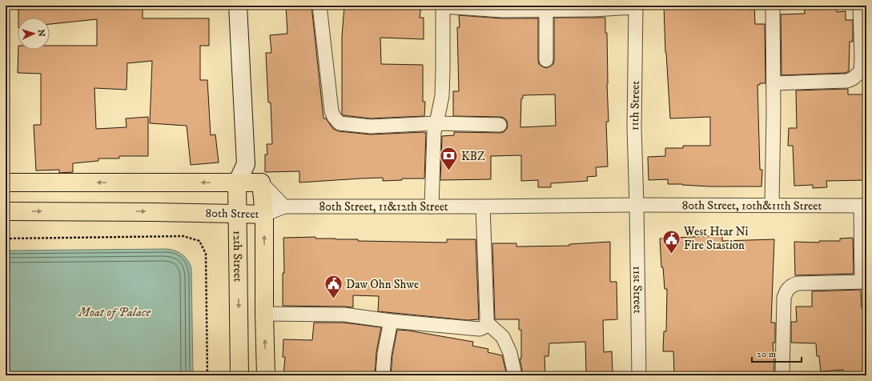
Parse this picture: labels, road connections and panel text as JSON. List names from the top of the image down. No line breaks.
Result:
{"streets":{"main road":["80th Street","12th Street"],"street":["11th Street","80th Street, 10th&11th Street","80th Street, 11&12th Street","11st Street"]},"crossings":[["11th Street","80th Street, 10th&11th Street"],["11th Street","11st Street"],["80th Street, 10th&11th Street","80th Street, 11&12th Street"],["80th Street, 10th&11th Street","11st Street"],["80th Street, 11&12th Street","80th Street"],["80th Street","12th Street"]],"water":["Moat of Palace"],"places":{"bank":["KBZ"],"public building":["West Htar Ni Fire Stastion","Daw Ohn Shwe"]},"scale_bar":"20 m","north":"right"}
